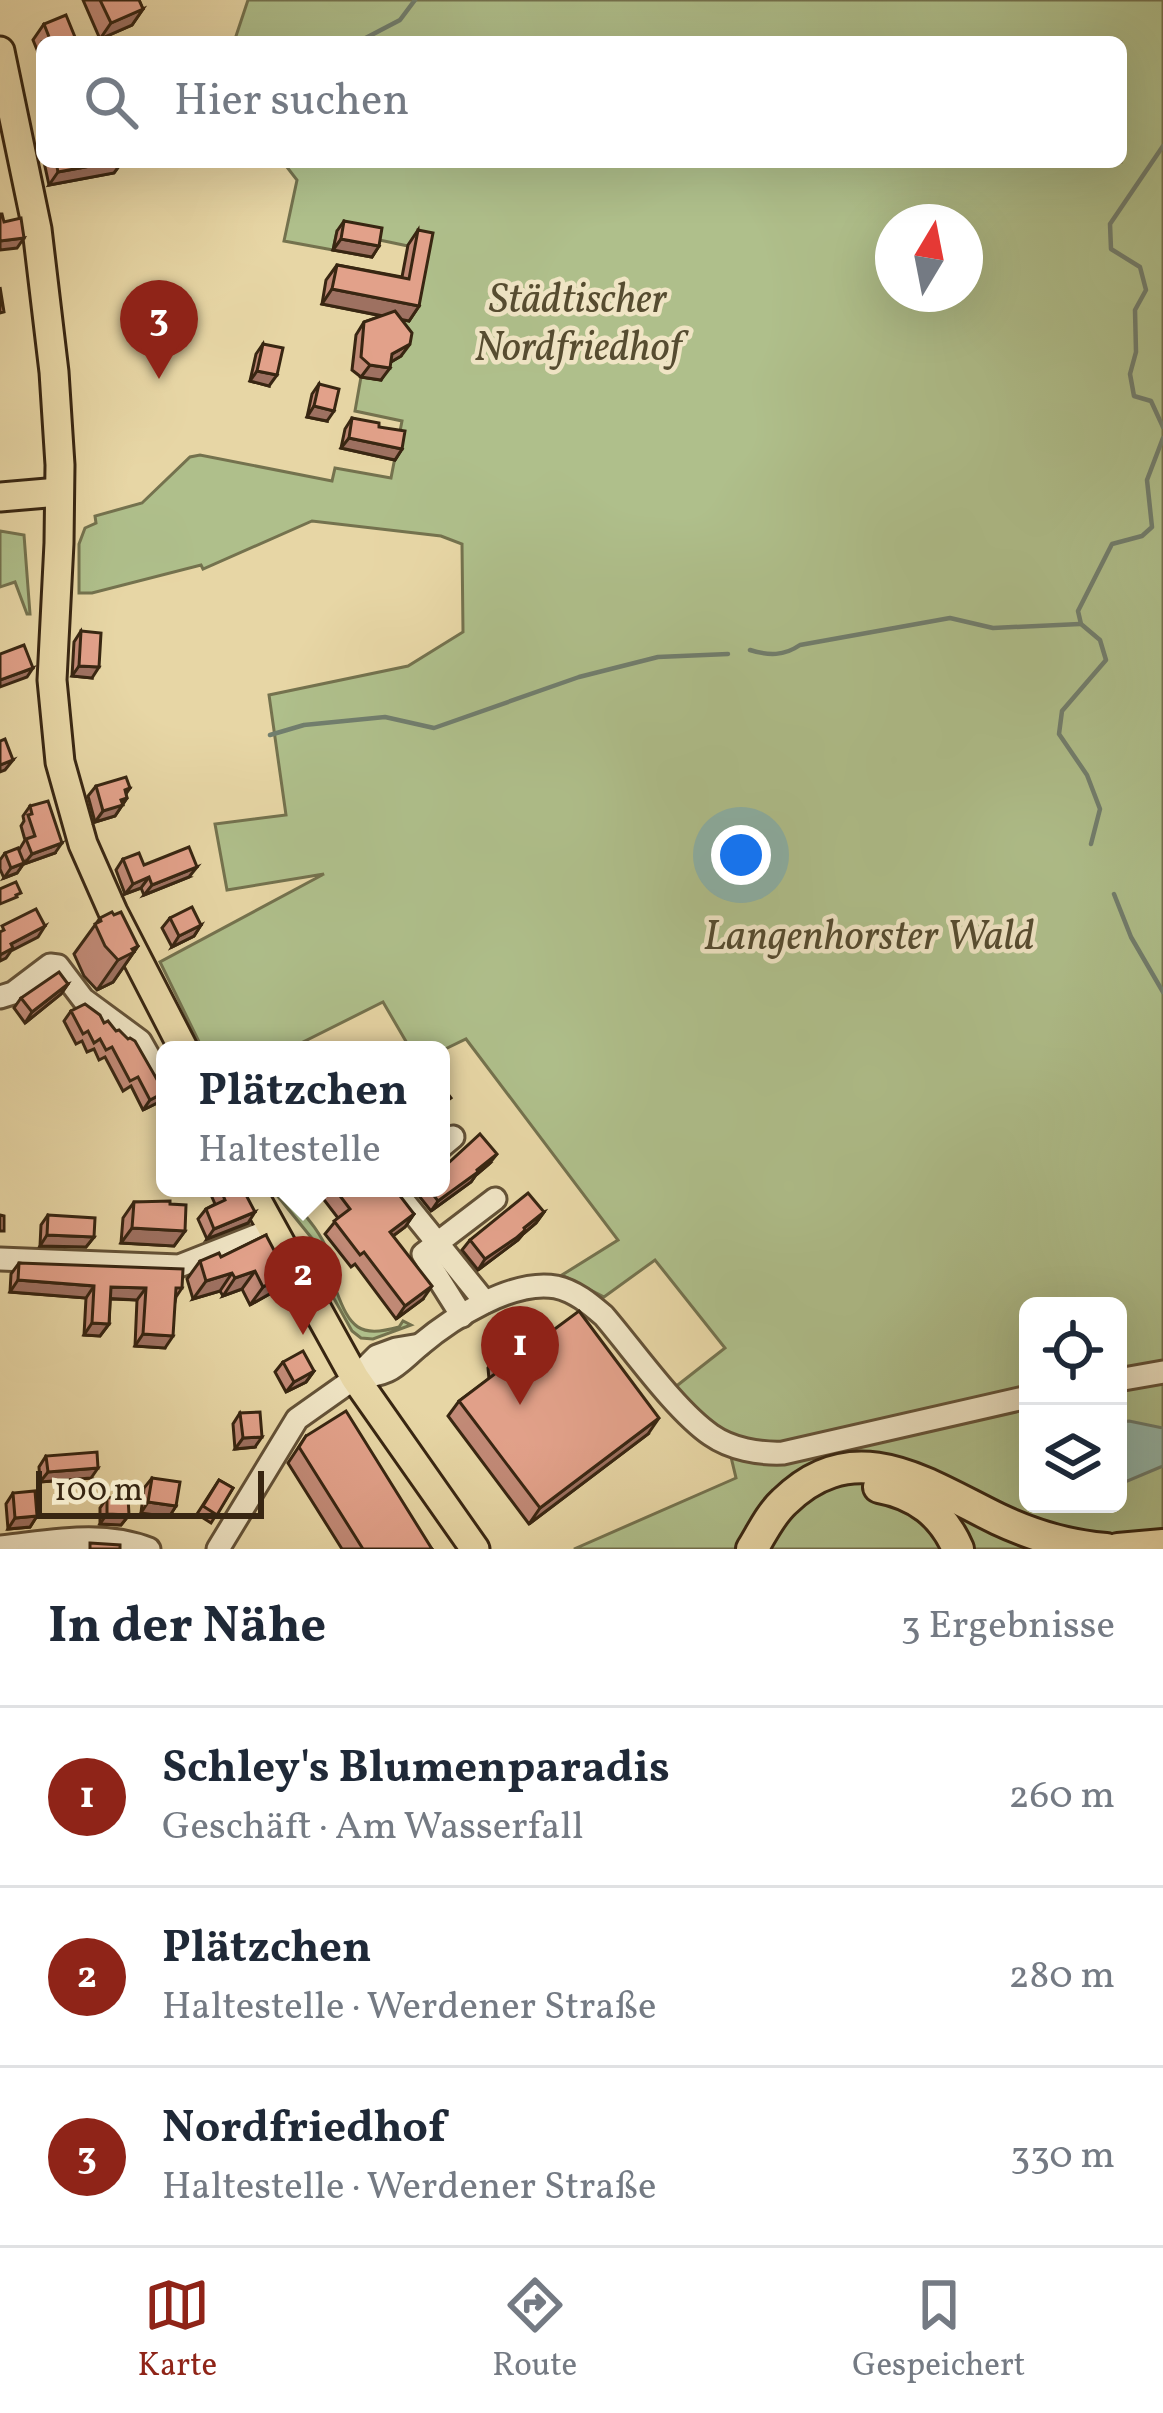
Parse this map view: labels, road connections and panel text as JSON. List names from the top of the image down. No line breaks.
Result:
{"parks":["Städtischer Nordfriedhof","Langenhorster Wald"],"scale_bar":"100 m","north":"top","page":{"search":"Hier suchen","pins":["3","2","1"],"popup":["Plätzchen","Haltestelle"],"scale":"100 m","heading":["In der Nähe","3 Ergebnisse"],"list":[{"mark":"1","name":"Schley's Blumenparadis","note":"Geschäft · Am Wasserfall","value":"260 m"},{"mark":"2","name":"Plätzchen","note":"Haltestelle · Werdener Straße","value":"280 m"},{"mark":"3","name":"Nordfriedhof","note":"Haltestelle · Werdener Straße","value":"330 m"}],"nav":["Karte","Route","Gespeichert"]}}
